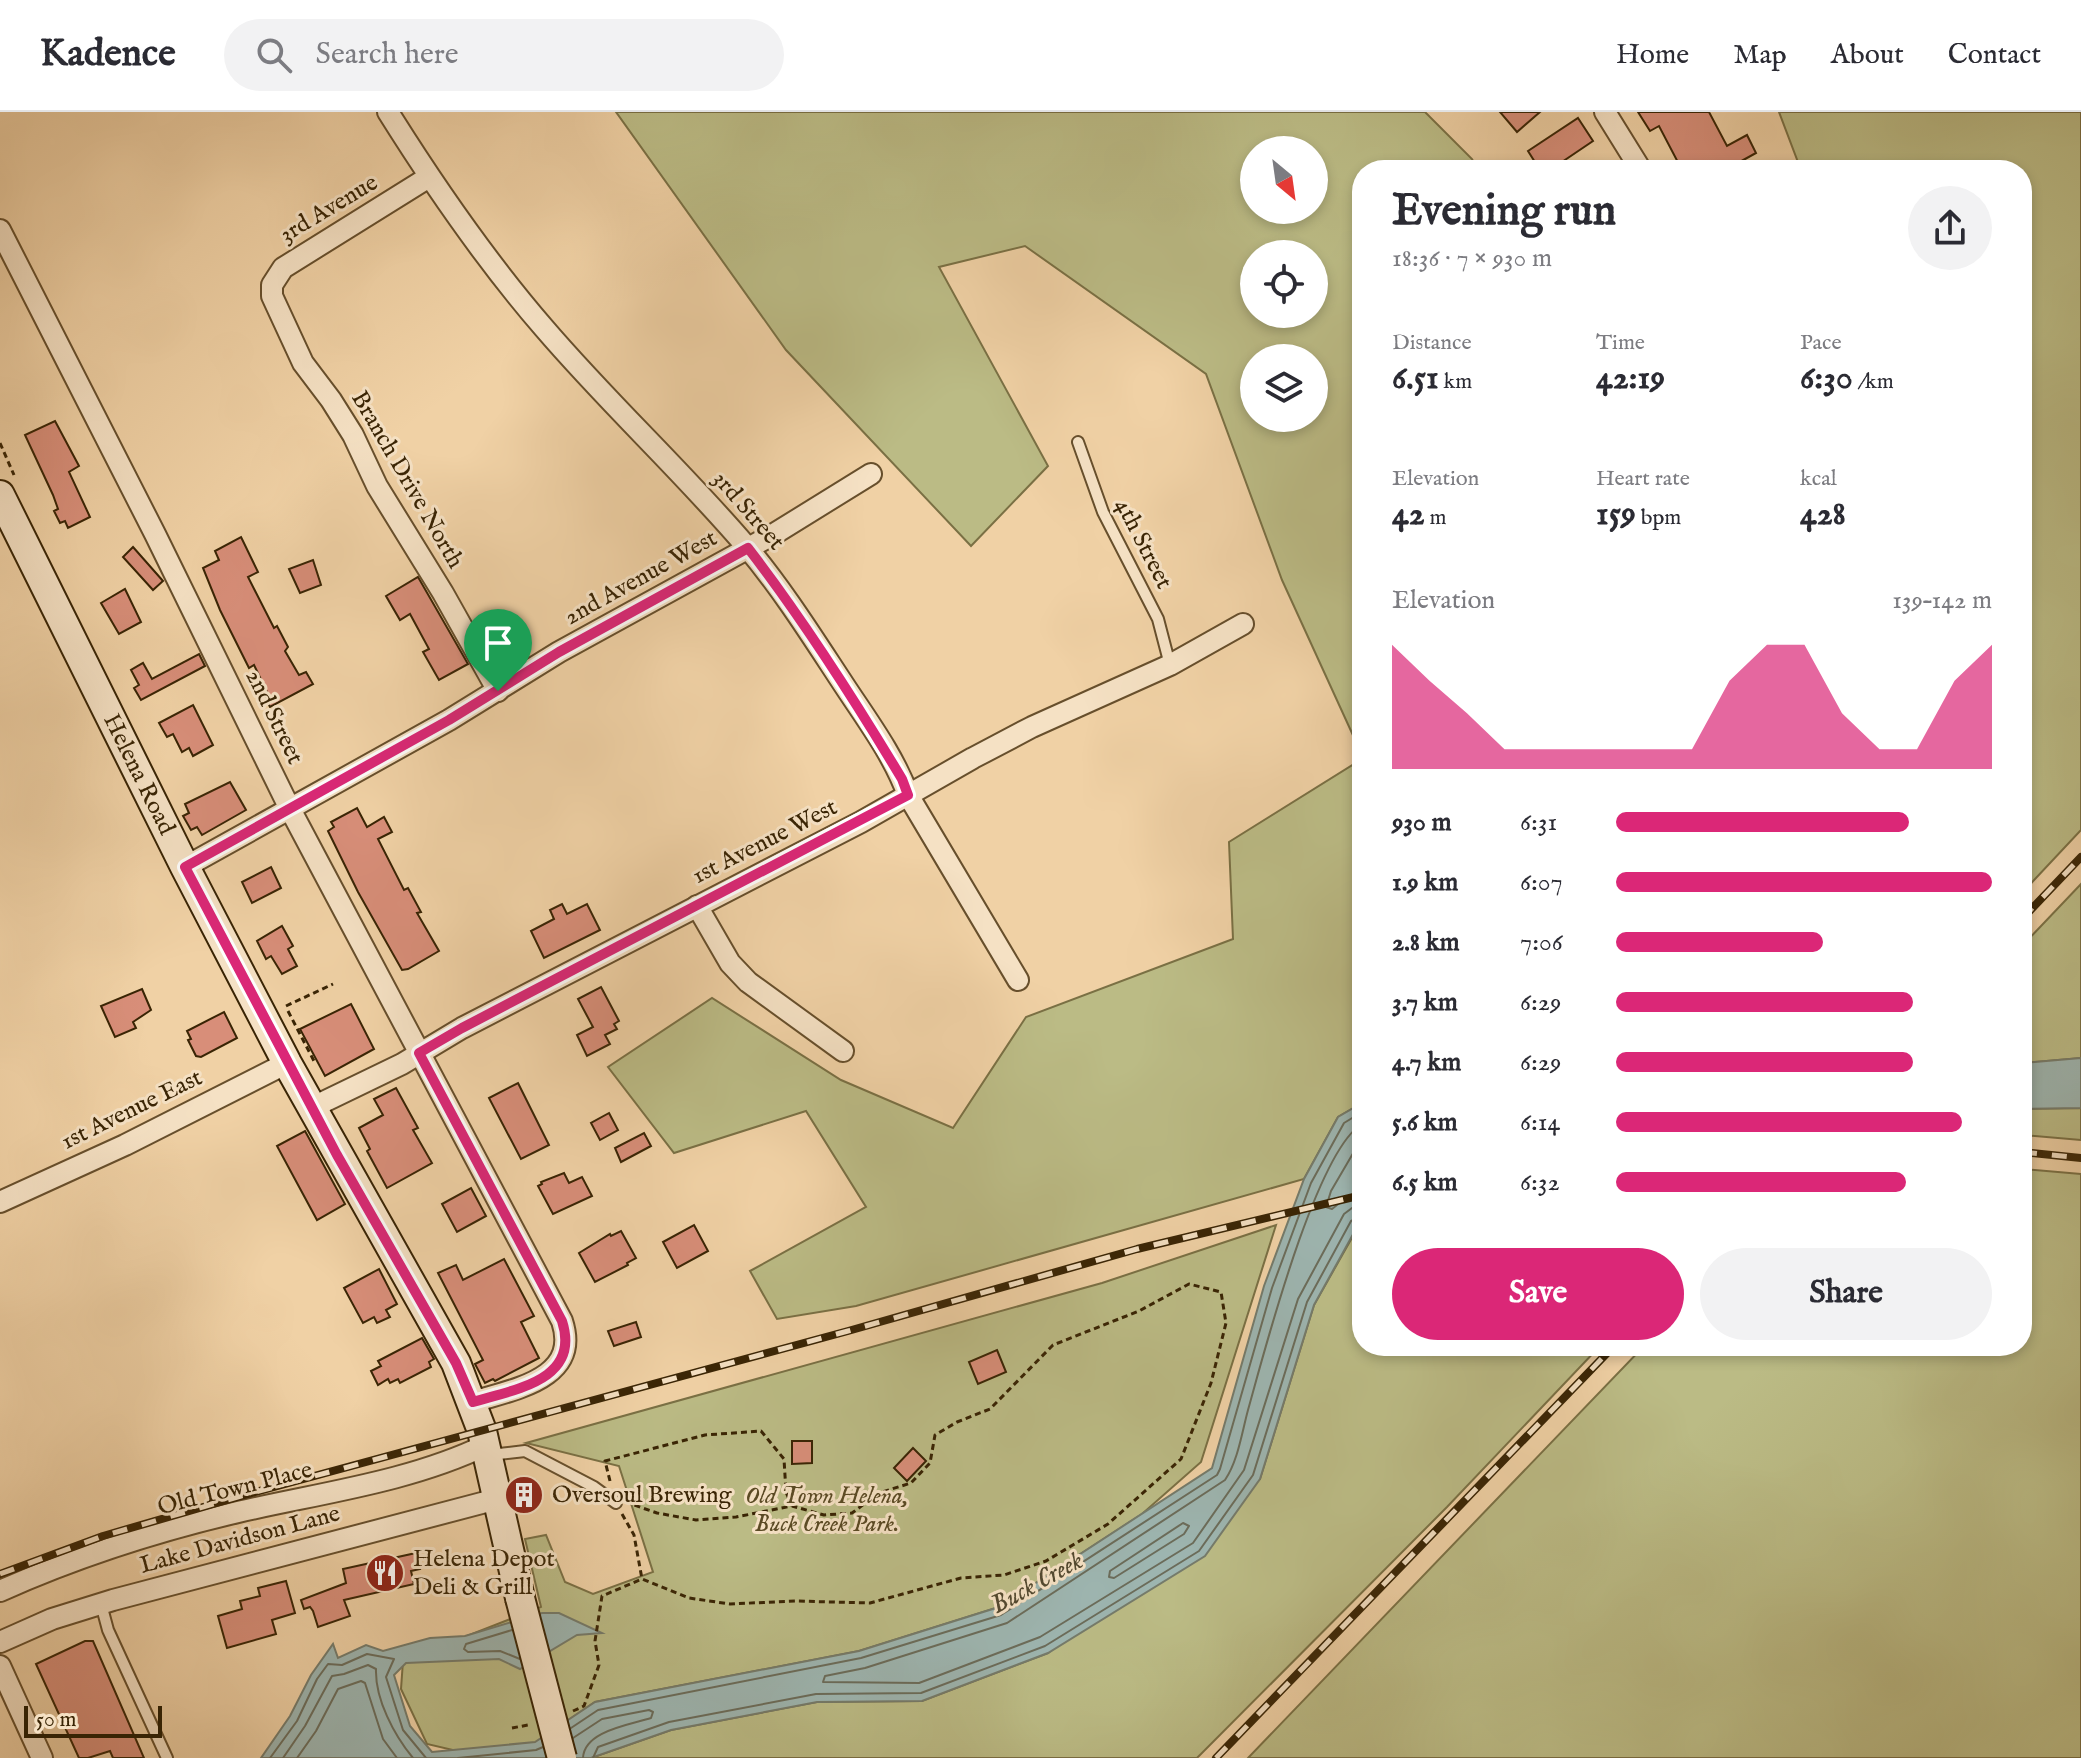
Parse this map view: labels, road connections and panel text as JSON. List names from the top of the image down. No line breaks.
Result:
{"streets":{"main road":["Helena Road"],"street":["3rd Avenue","Branch Drive North","3rd Street","2nd Avenue West","2nd Street","1st Avenue West","1st Avenue East","Old Town Place","Lake Davidson Lane"],"lane":["4th Street"]},"crossings":[["3rd Avenue","Branch Drive North"],["3rd Avenue","3rd Street"],["Branch Drive North","2nd Avenue West"],["3rd Street","2nd Avenue West"],["3rd Street","1st Avenue West"],["4th Street","1st Avenue West"],["2nd Avenue West","2nd Street"],["2nd Avenue West","Helena Road"],["2nd Street","Helena Road"],["2nd Street","1st Avenue West"],["Helena Road","1st Avenue West"],["Helena Road","1st Avenue East"],["Helena Road","Old Town Place"],["Helena Road","Lake Davidson Lane"]],"water":["Buck Creek"],"parks":["Old Town Helena, Buck Creek Park."],"places":{"building":["Oversoul Brewing"],"restaurant":["Helena Depot Deli & Grill"]},"scale_bar":"50 m","north":"bottom right","page":{"header":"Kadence","search":"Search here","nav":["Home","Map","About","Contact"],"heading":["Evening run","18:36 · 7 × 930 m"],"stats":[["Distance","6.51 km"],["Time","42:19"],["Pace","6:30 /km"],["Elevation","42 m"],["Heart rate","159 bpm"],["kcal","428"]],"chart":["Elevation","139–142 m"],"list":[{"name":"930 m","note":"6:31"},{"name":"1.9 km","note":"6:07"},{"name":"2.8 km","note":"7:06"},{"name":"3.7 km","note":"6:29"},{"name":"4.7 km","note":"6:29"},{"name":"5.6 km","note":"6:14"},{"name":"6.5 km","note":"6:32"}],"buttons":["Save","Share"],"scale":"50 m"}}
